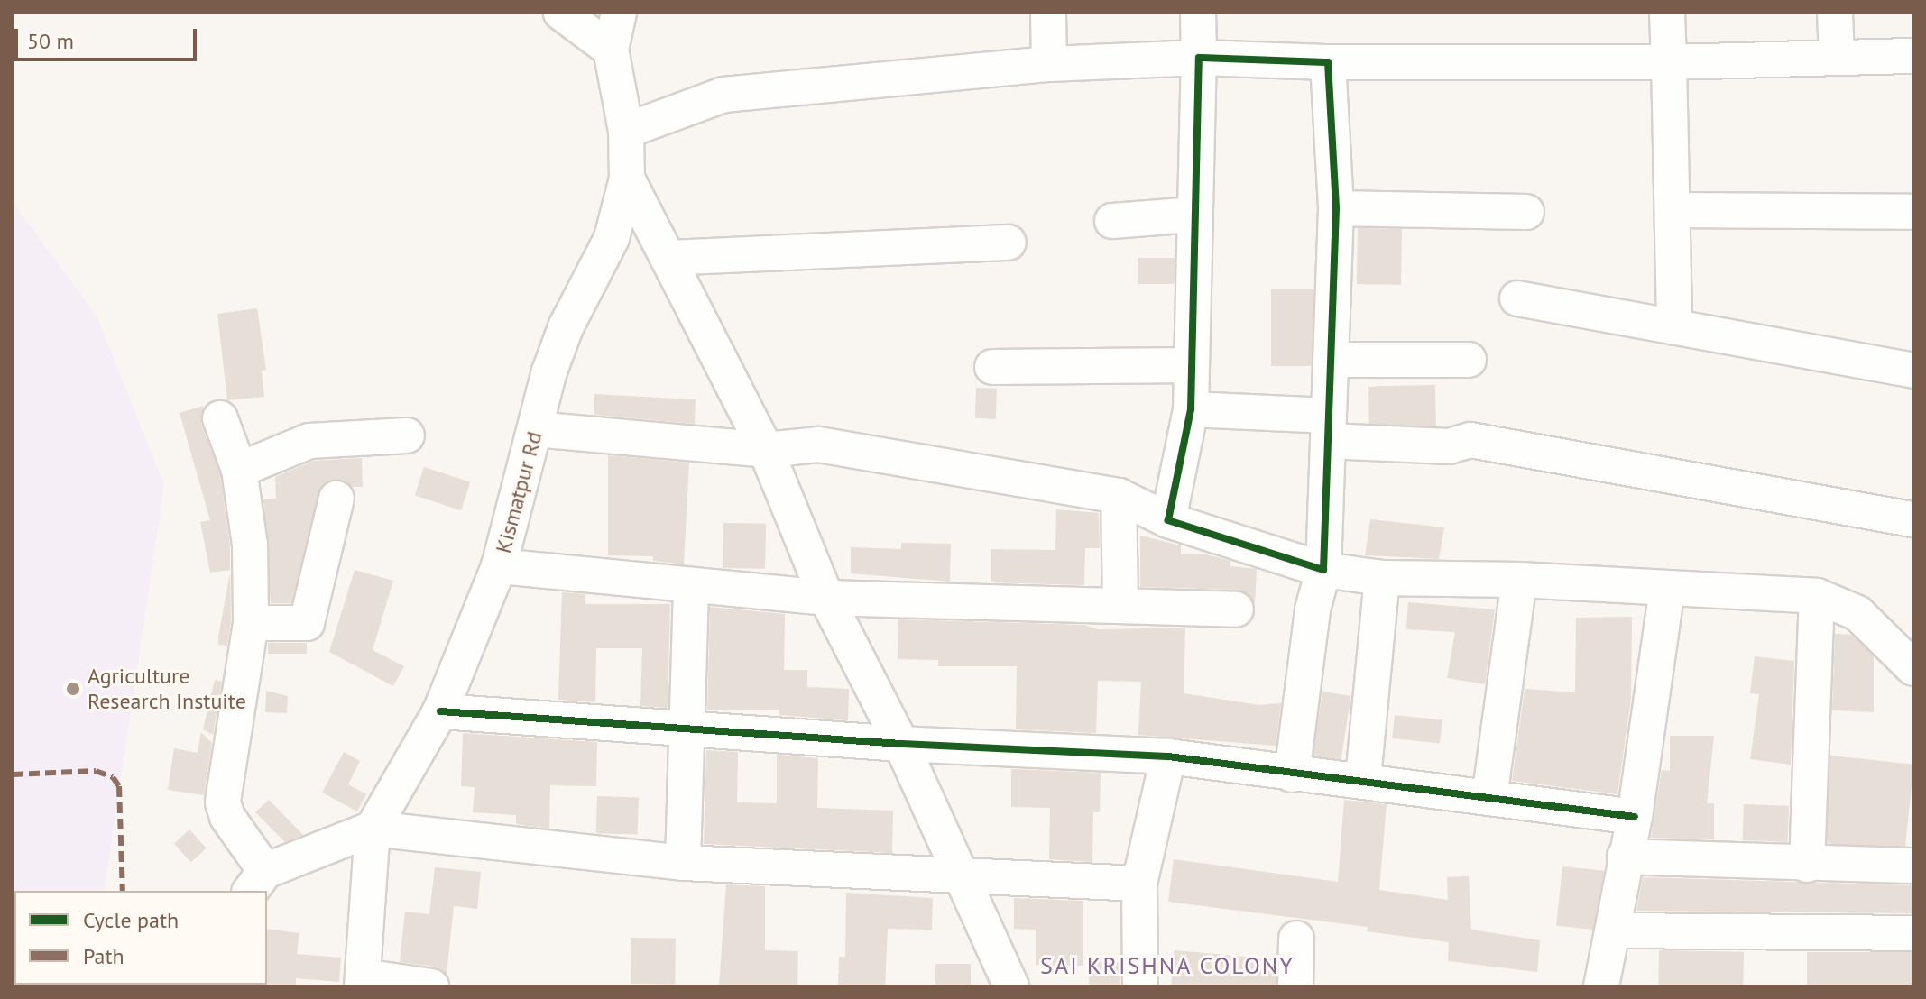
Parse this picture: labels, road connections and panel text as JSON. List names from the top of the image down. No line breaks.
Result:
{"streets":{"street":["Kismatpur Rd"]},"districts":["SAI KRISHNA COLONY"],"places":["Agriculture Research Instuite"],"legend":["Cycle path","Path"],"scale_bar":"50 m"}
